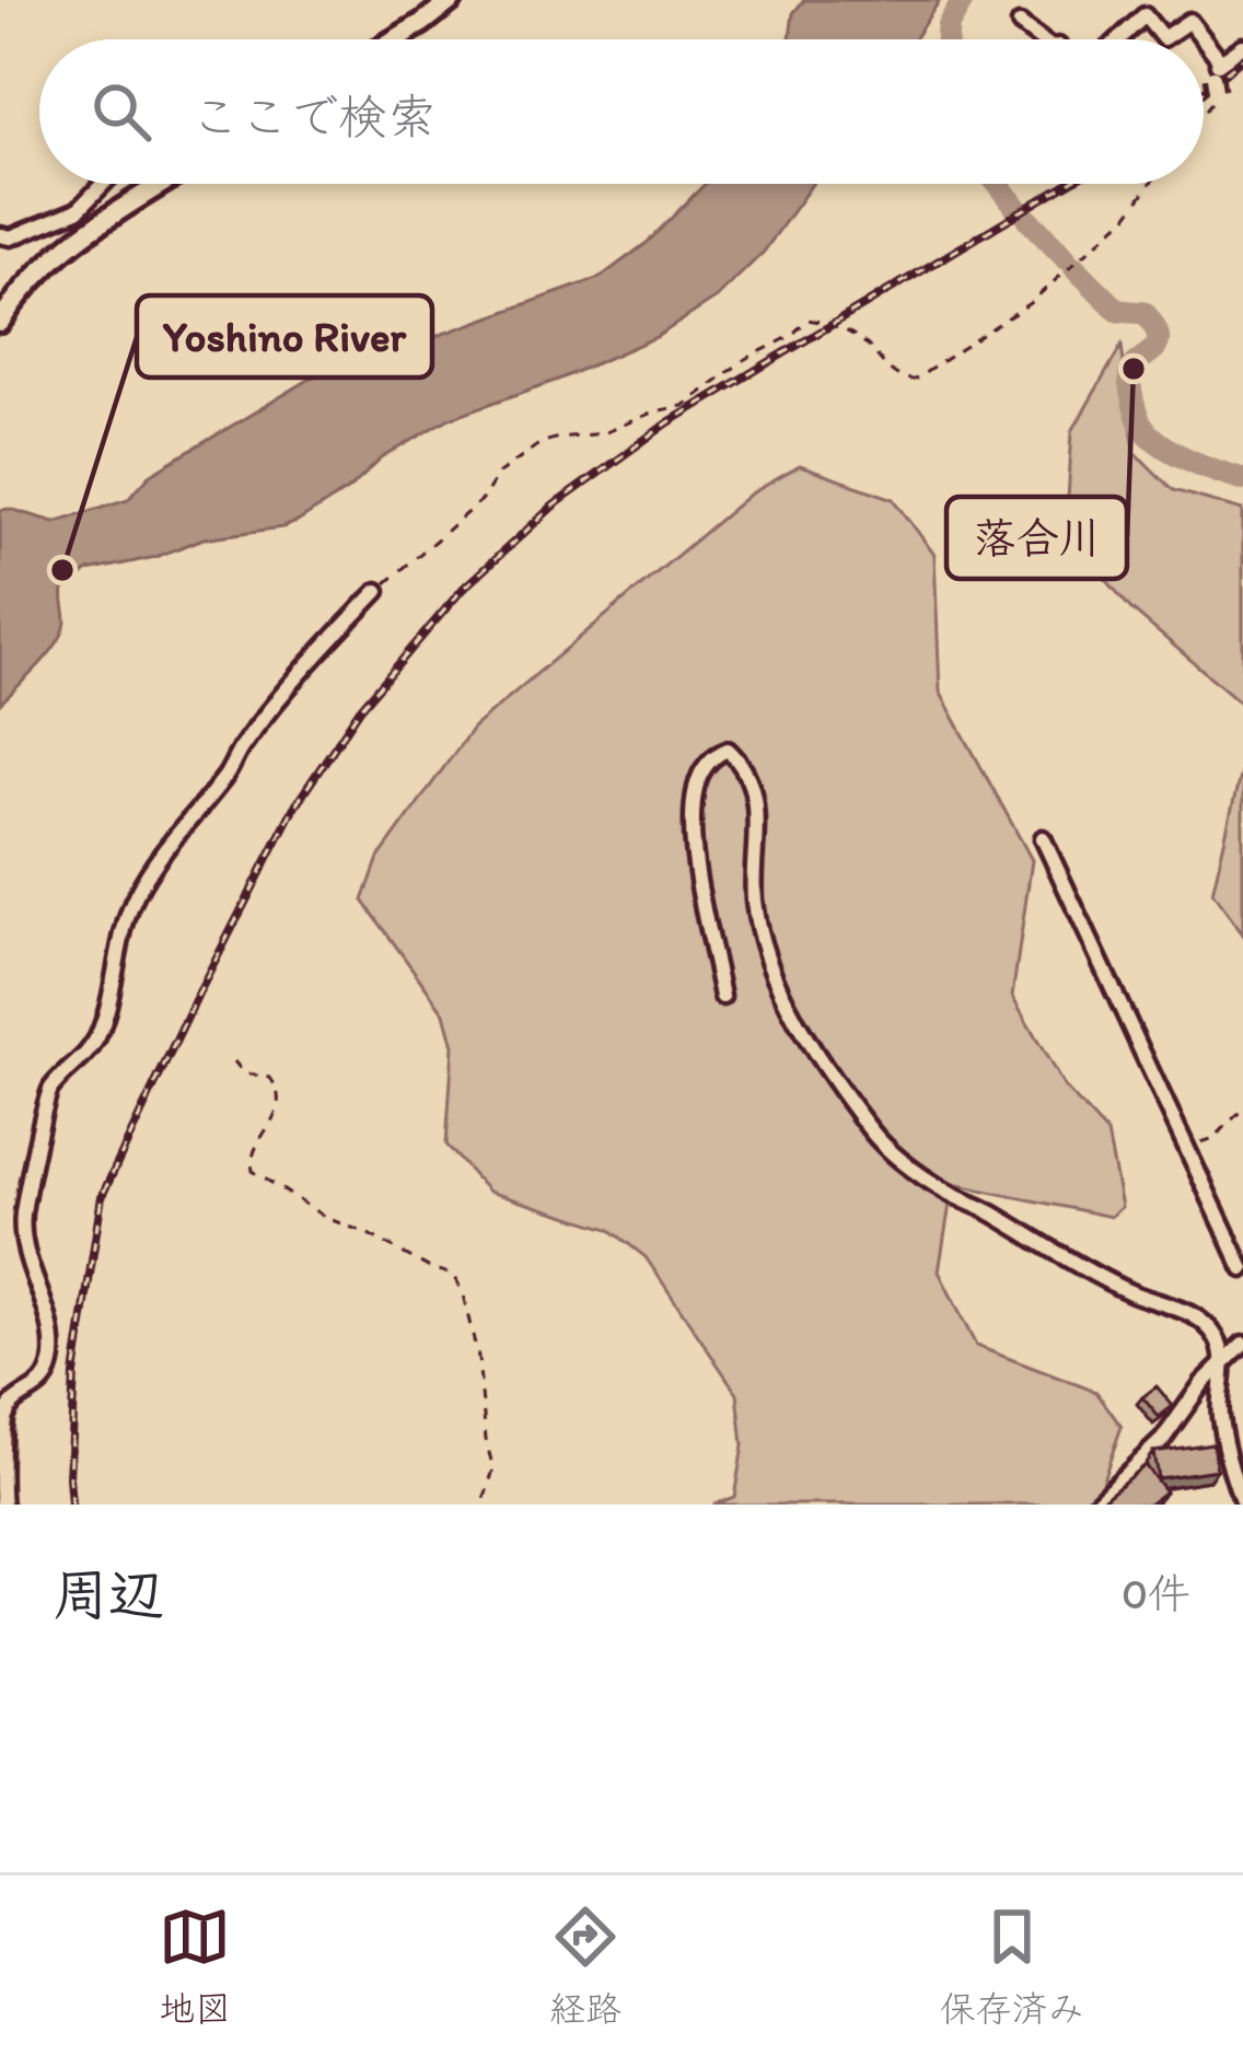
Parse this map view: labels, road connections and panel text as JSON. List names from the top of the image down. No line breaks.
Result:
{"places":["落合川","Yoshino River"],"page":{"search":"ここで検索","heading":["周辺","0件"],"nav":["地図","経路","保存済み"]}}
